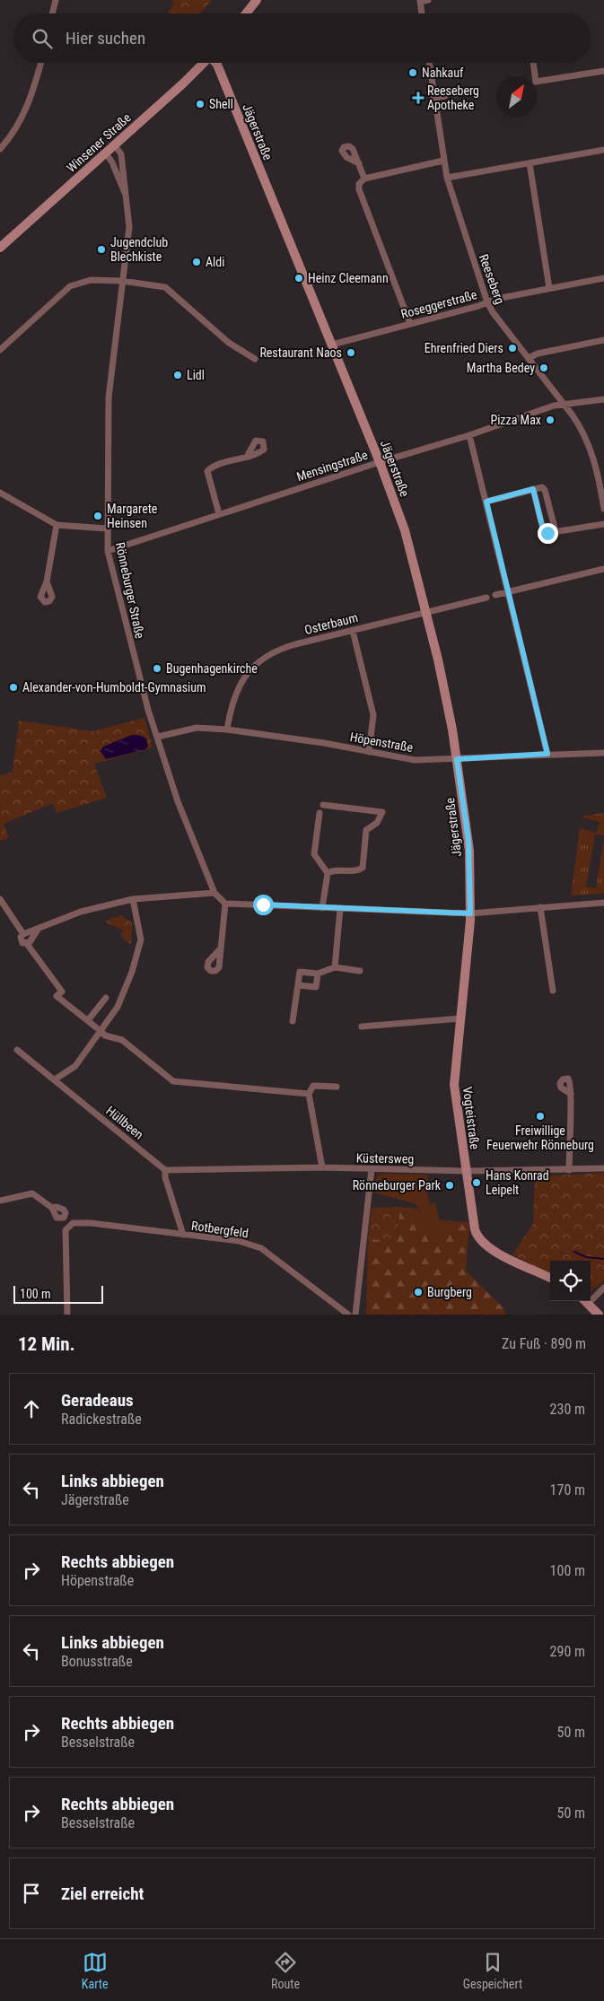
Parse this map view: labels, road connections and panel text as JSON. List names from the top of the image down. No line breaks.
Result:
{"streets":{"street":["Jägerstraße","Winsener Straße","Reeseberg","Roseggerstraße","Mensingstraße","Rönneburger Straße","Osterbaum","Höpenstraße","Vogteistraße","Hüllbeen","Küstersweg","Rotbergfeld"]},"crossings":[["Jägerstraße","Roseggerstraße"],["Jägerstraße","Mensingstraße"],["Jägerstraße","Osterbaum"],["Jägerstraße","Höpenstraße"],["Jägerstraße","Vogteistraße"],["Winsener Straße","Rönneburger Straße"],["Reeseberg","Roseggerstraße"],["Reeseberg","Mensingstraße"],["Mensingstraße","Rönneburger Straße"],["Rönneburger Straße","Höpenstraße"],["Osterbaum","Höpenstraße"],["Vogteistraße","Küstersweg"],["Hüllbeen","Küstersweg"]],"places":{"other":["Nahkauf","Shell","Jugendclub Blechkiste","Aldi","Heinz Cleemann","Ehrenfried Diers","Restaurant Naos","Martha Bedey","Lidl","Pizza Max","Margarete Heinsen","Bugenhagenkirche","Alexander-von-Humboldt-Gymnasium","Freiwillige Feuerwehr Rönneburg","Hans Konrad Leipelt","Rönneburger Park","Burgberg"],"health":["Reeseberg Apotheke"]},"scale_bar":"100 m","north":"top right","page":{"search":"Hier suchen","scale":"100 m","heading":["12 Min.","Zu Fuß · 890 m"],"list":[["Geradeaus","Radickestraße","230 m"],["Links abbiegen","Jägerstraße","170 m"],["Rechts abbiegen","Höpenstraße","100 m"],["Links abbiegen","Bonusstraße","290 m"],["Rechts abbiegen","Besselstraße","50 m"],["Rechts abbiegen","Besselstraße","50 m"],"Ziel erreicht"],"nav":["Karte","Route","Gespeichert"]}}
